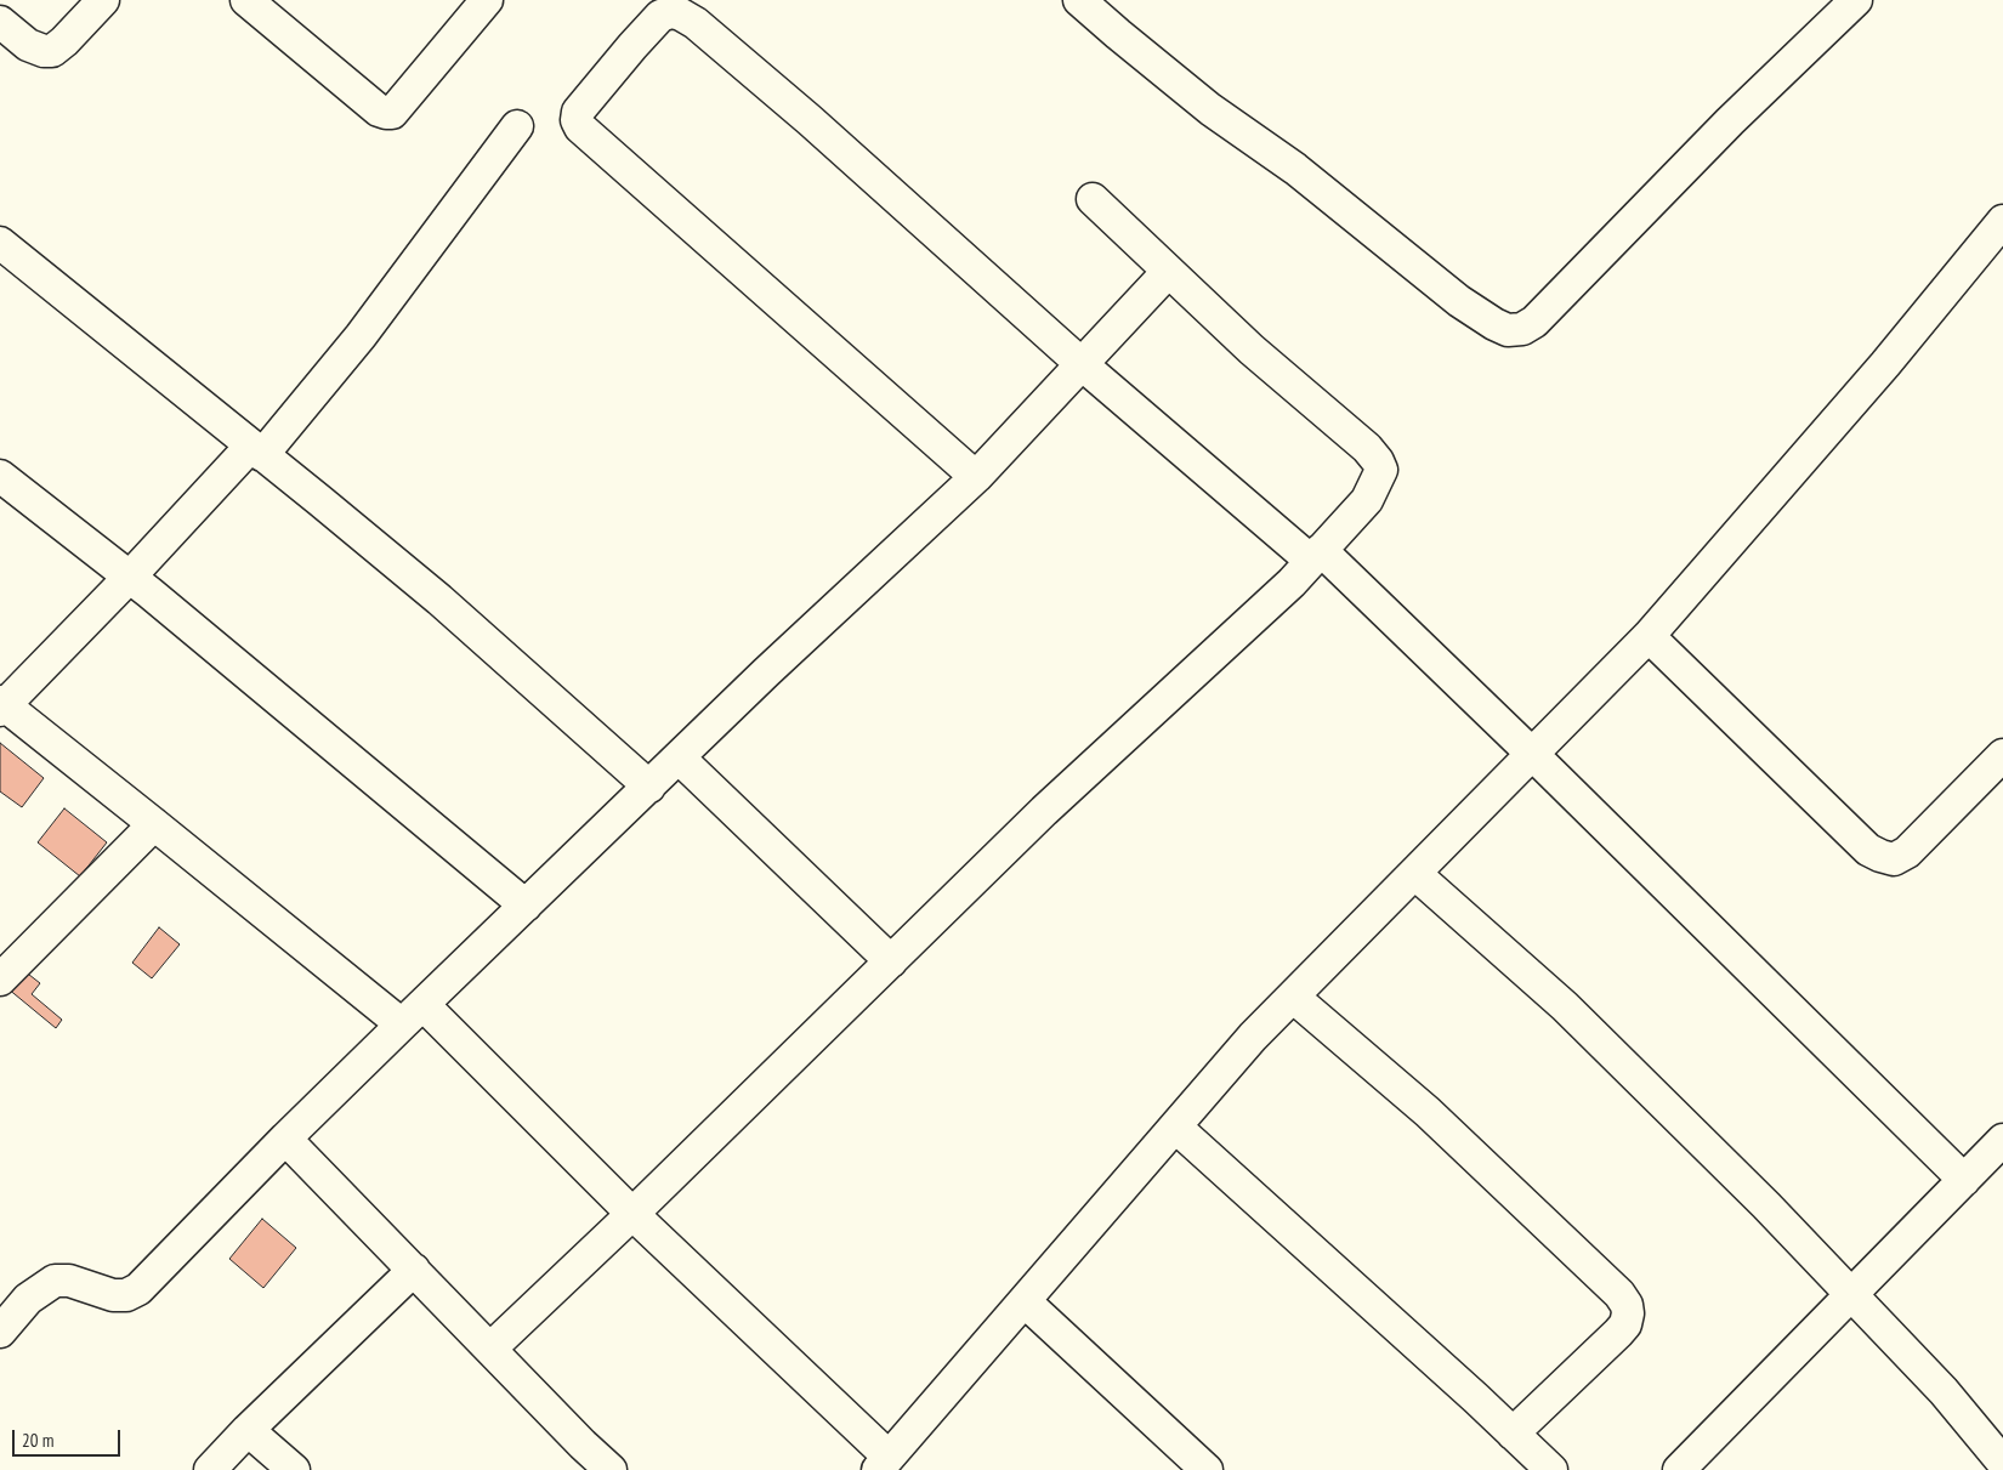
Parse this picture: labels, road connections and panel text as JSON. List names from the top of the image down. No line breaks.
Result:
{"scale_bar":"20 m"}
